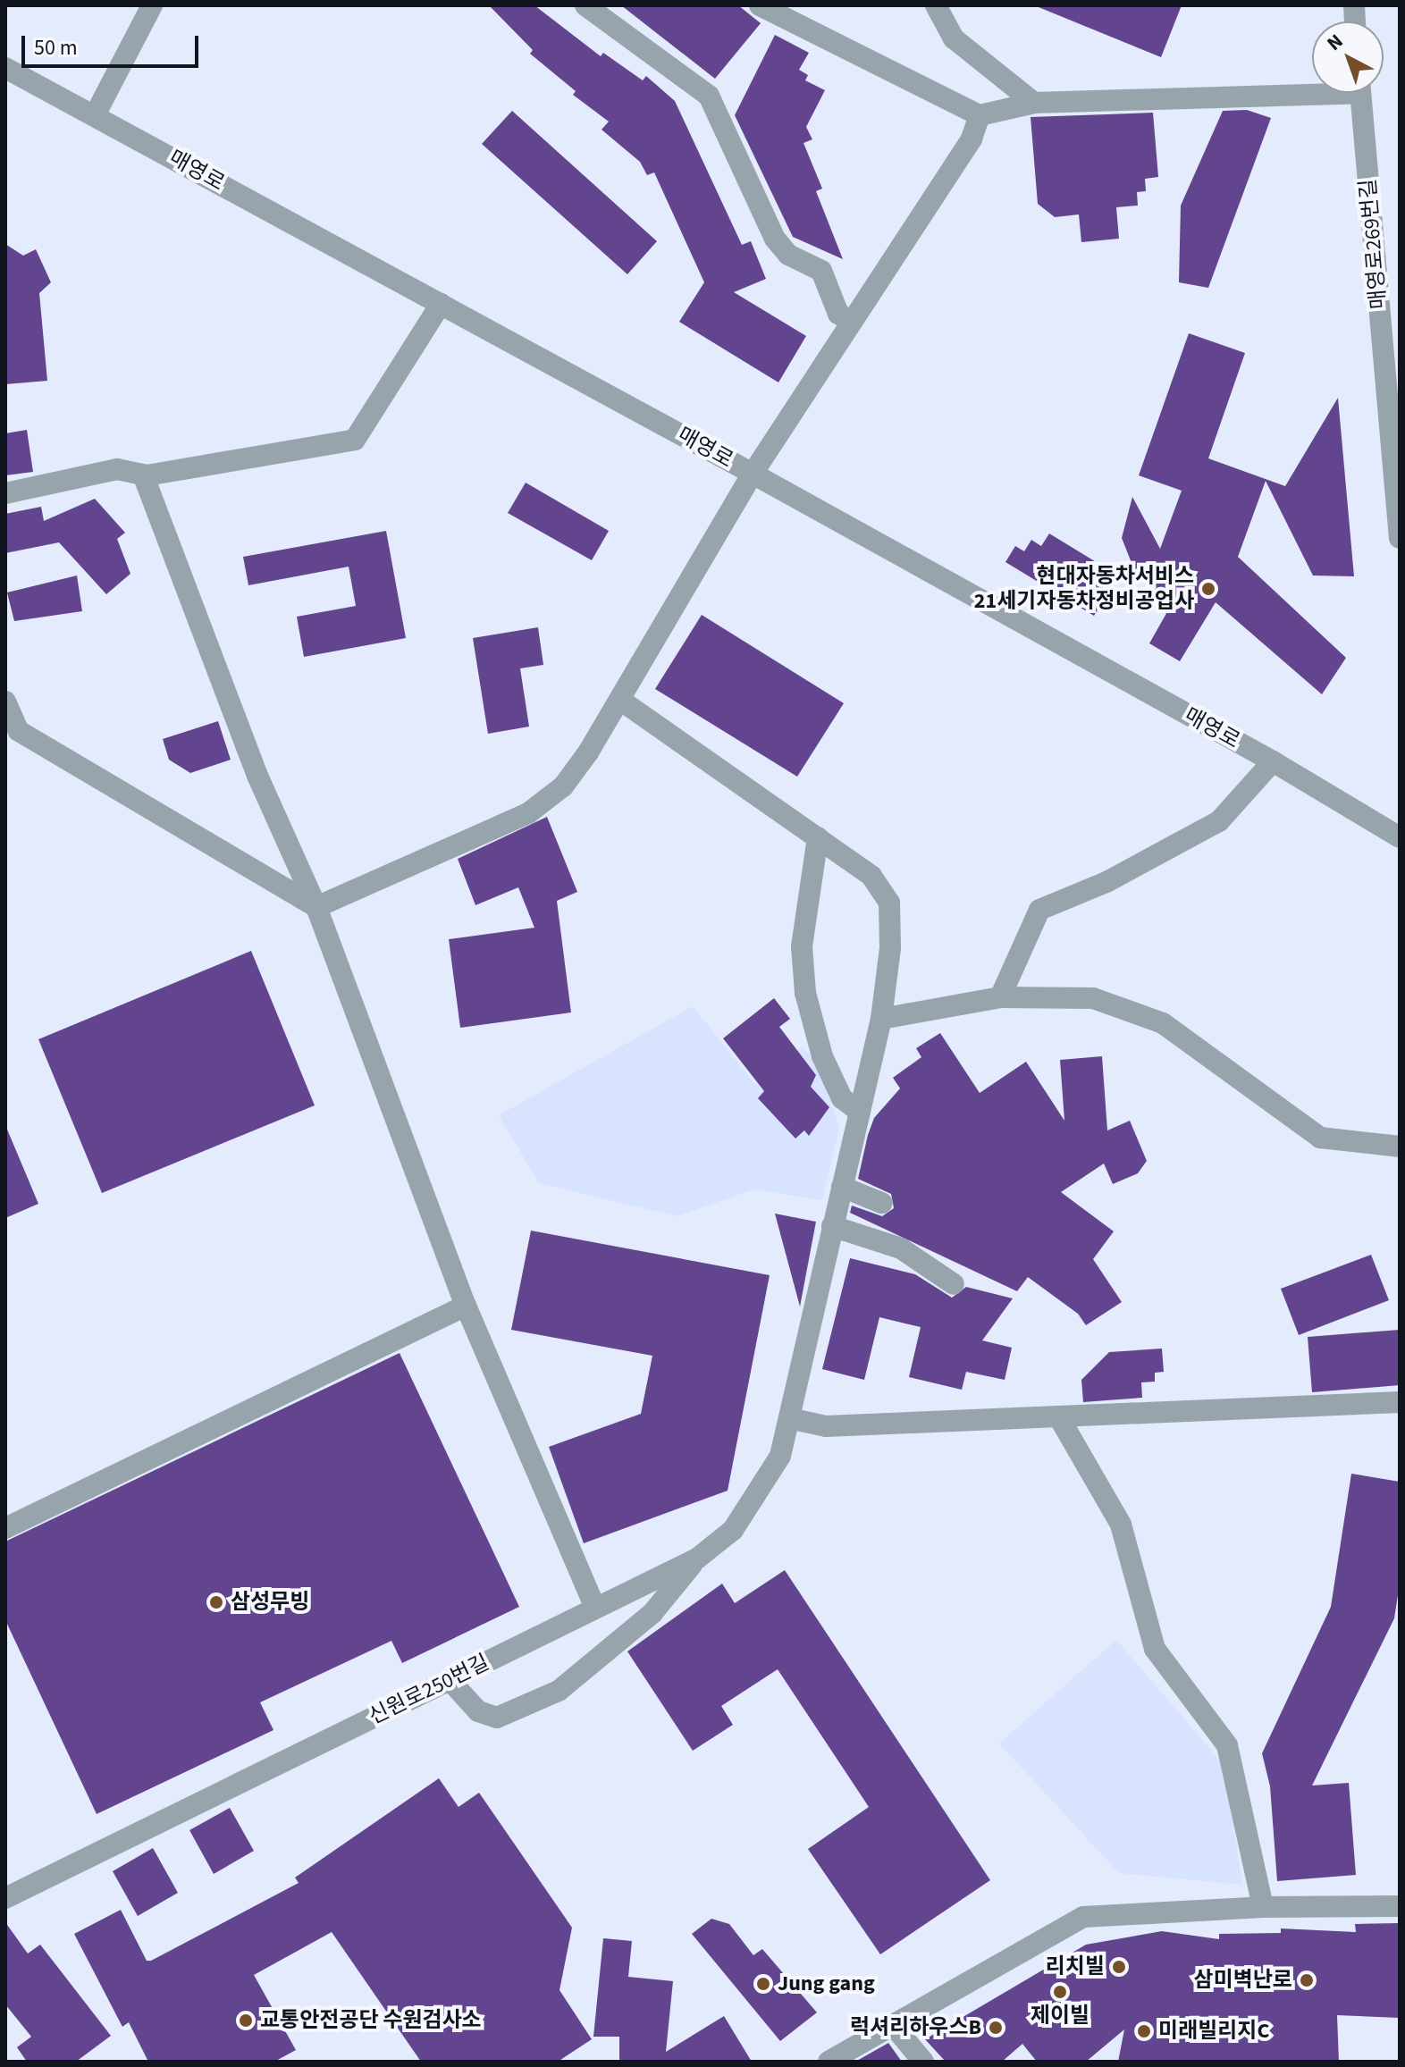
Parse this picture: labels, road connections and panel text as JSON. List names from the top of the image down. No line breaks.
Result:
{"streets":{"street":["매영로","매영로269번길","신원로250번길"]},"places":["현대자동차서비스 21세기자동차정비공업사","삼성무빙","리치빌","삼미벽난로","Jung gang","제이빌","교통안전공단 수원검사소","럭셔리하우스B","미래빌리지C"],"scale_bar":"50 m","north":"top left"}
